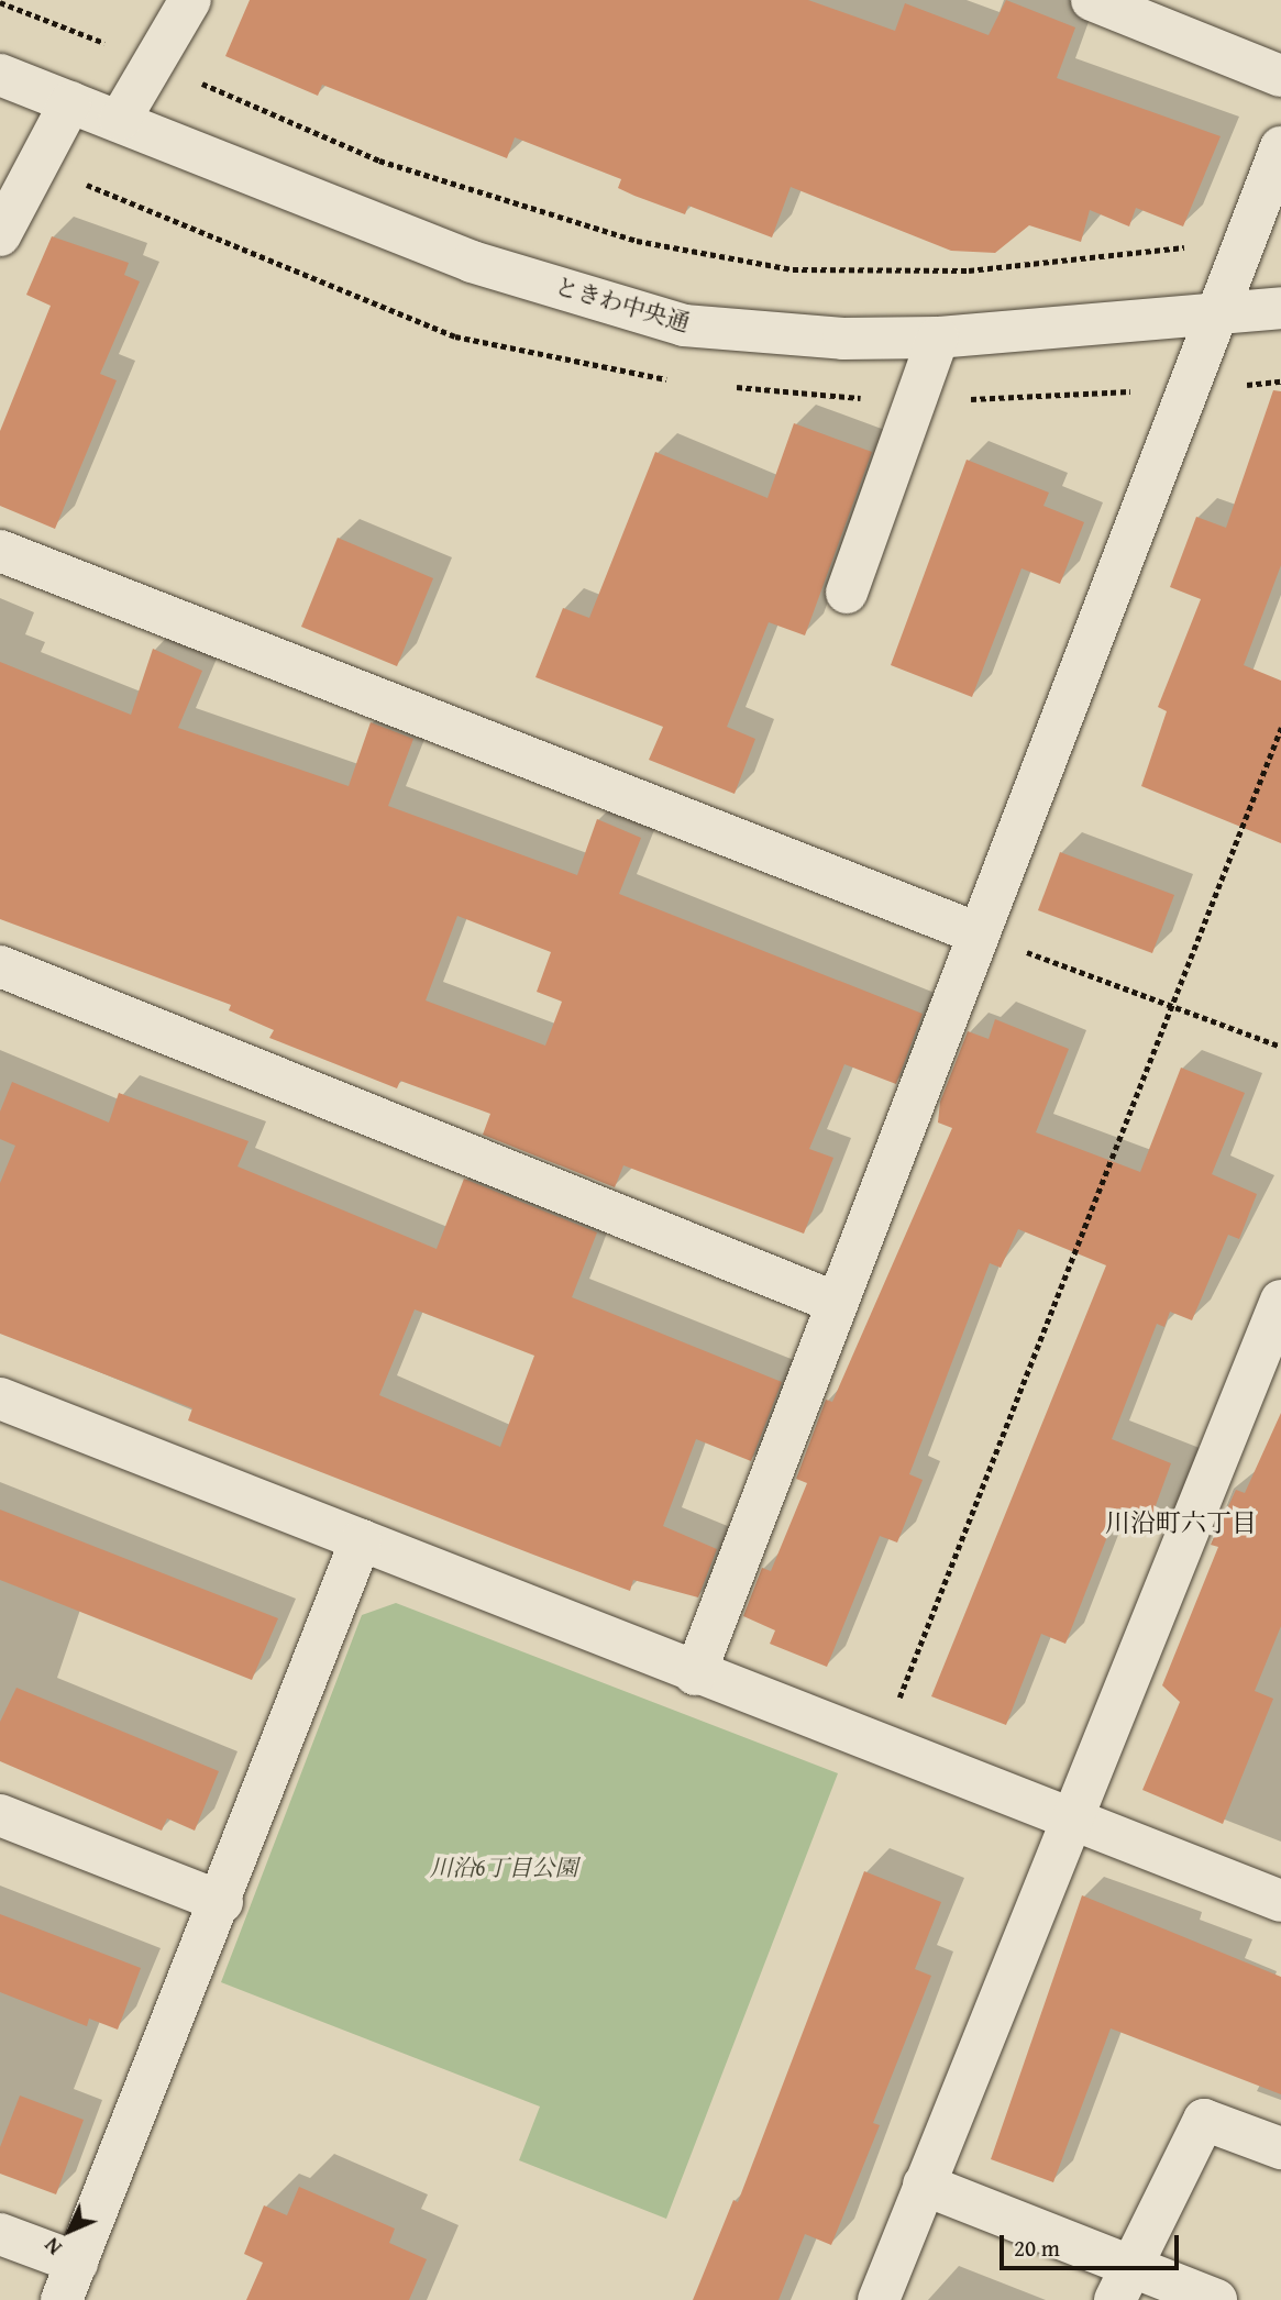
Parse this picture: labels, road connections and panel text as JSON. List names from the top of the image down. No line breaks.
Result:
{"streets":{"street":["ときわ中央通"]},"districts":["川沿町六丁目"],"parks":["川沿6丁目公園"],"scale_bar":"20 m","north":"bottom left"}
